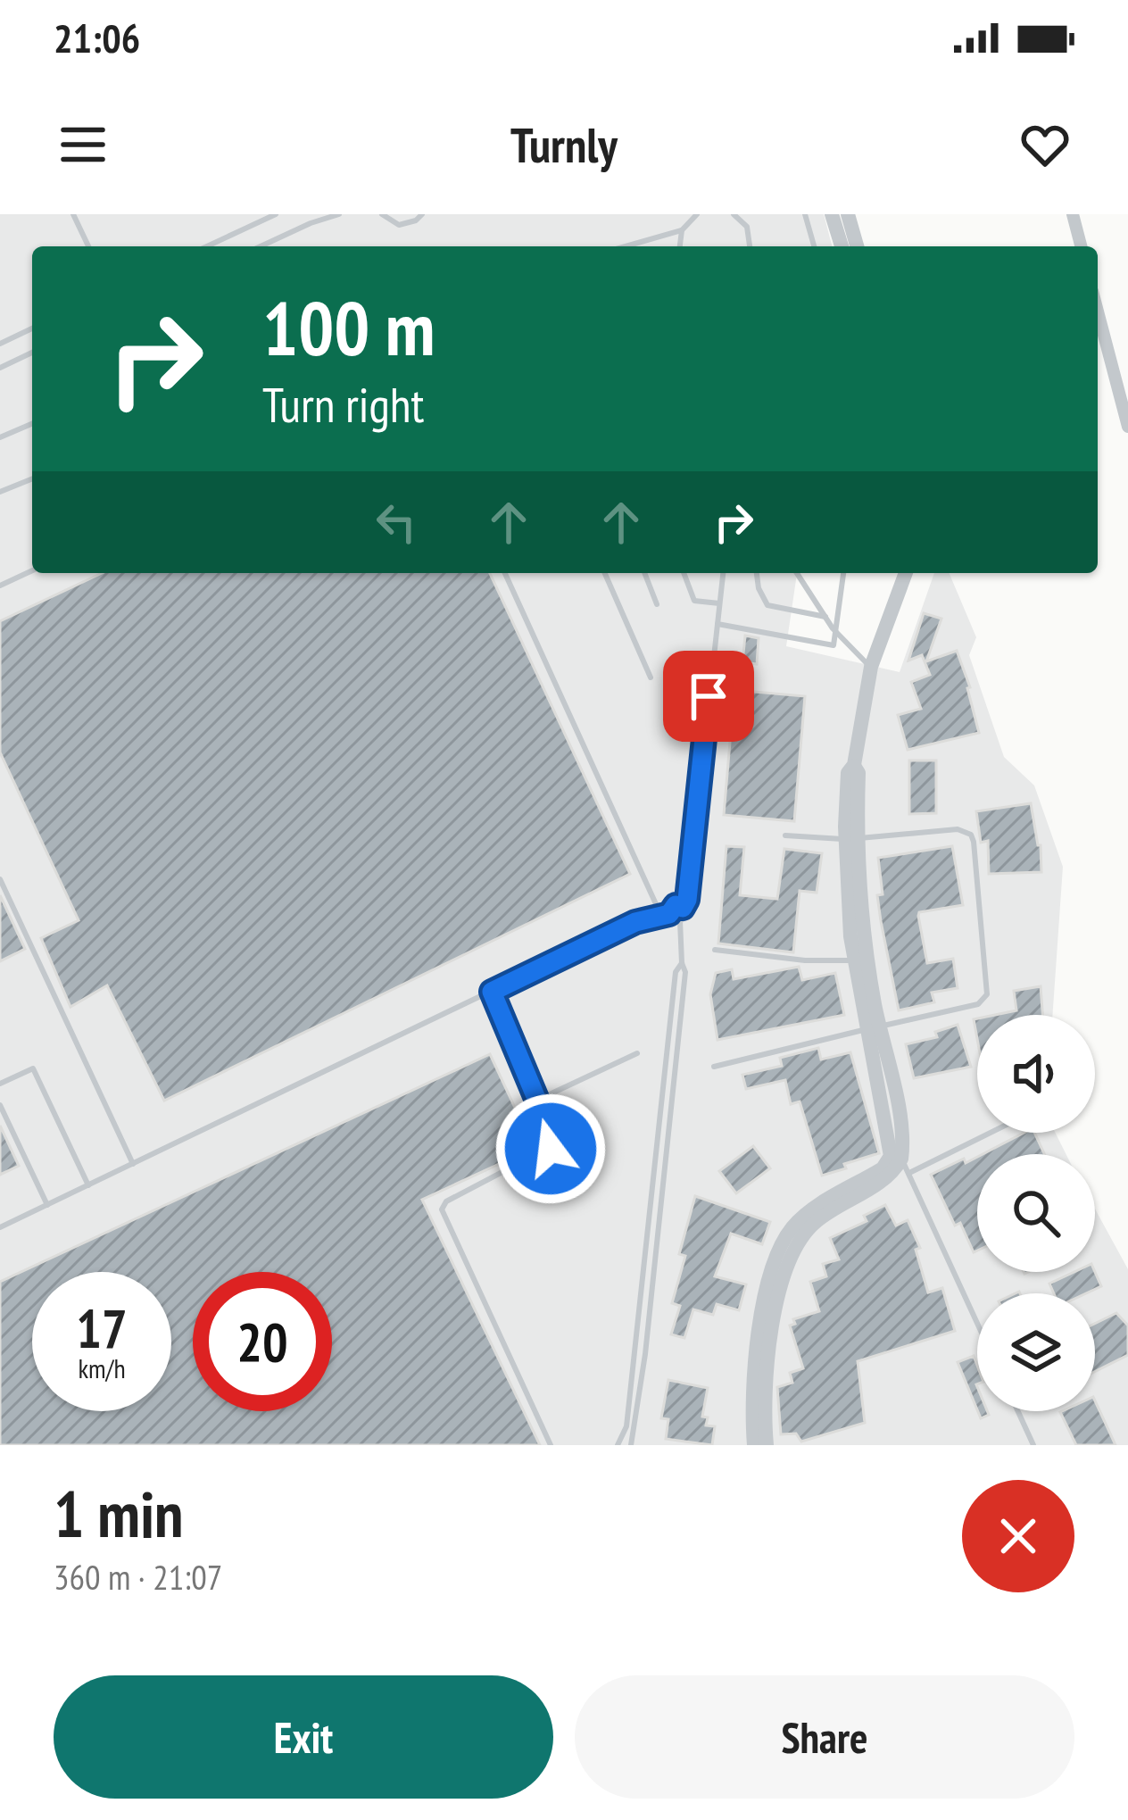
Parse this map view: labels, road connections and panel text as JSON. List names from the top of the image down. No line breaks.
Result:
{"page":{"status":"21:06","header":"Turnly","turn":["100 m","Turn right"],"speed":"17 km/h","limit":"20","heading":["1 min","360 m · 21:07"],"buttons":["Exit","Share"]}}
